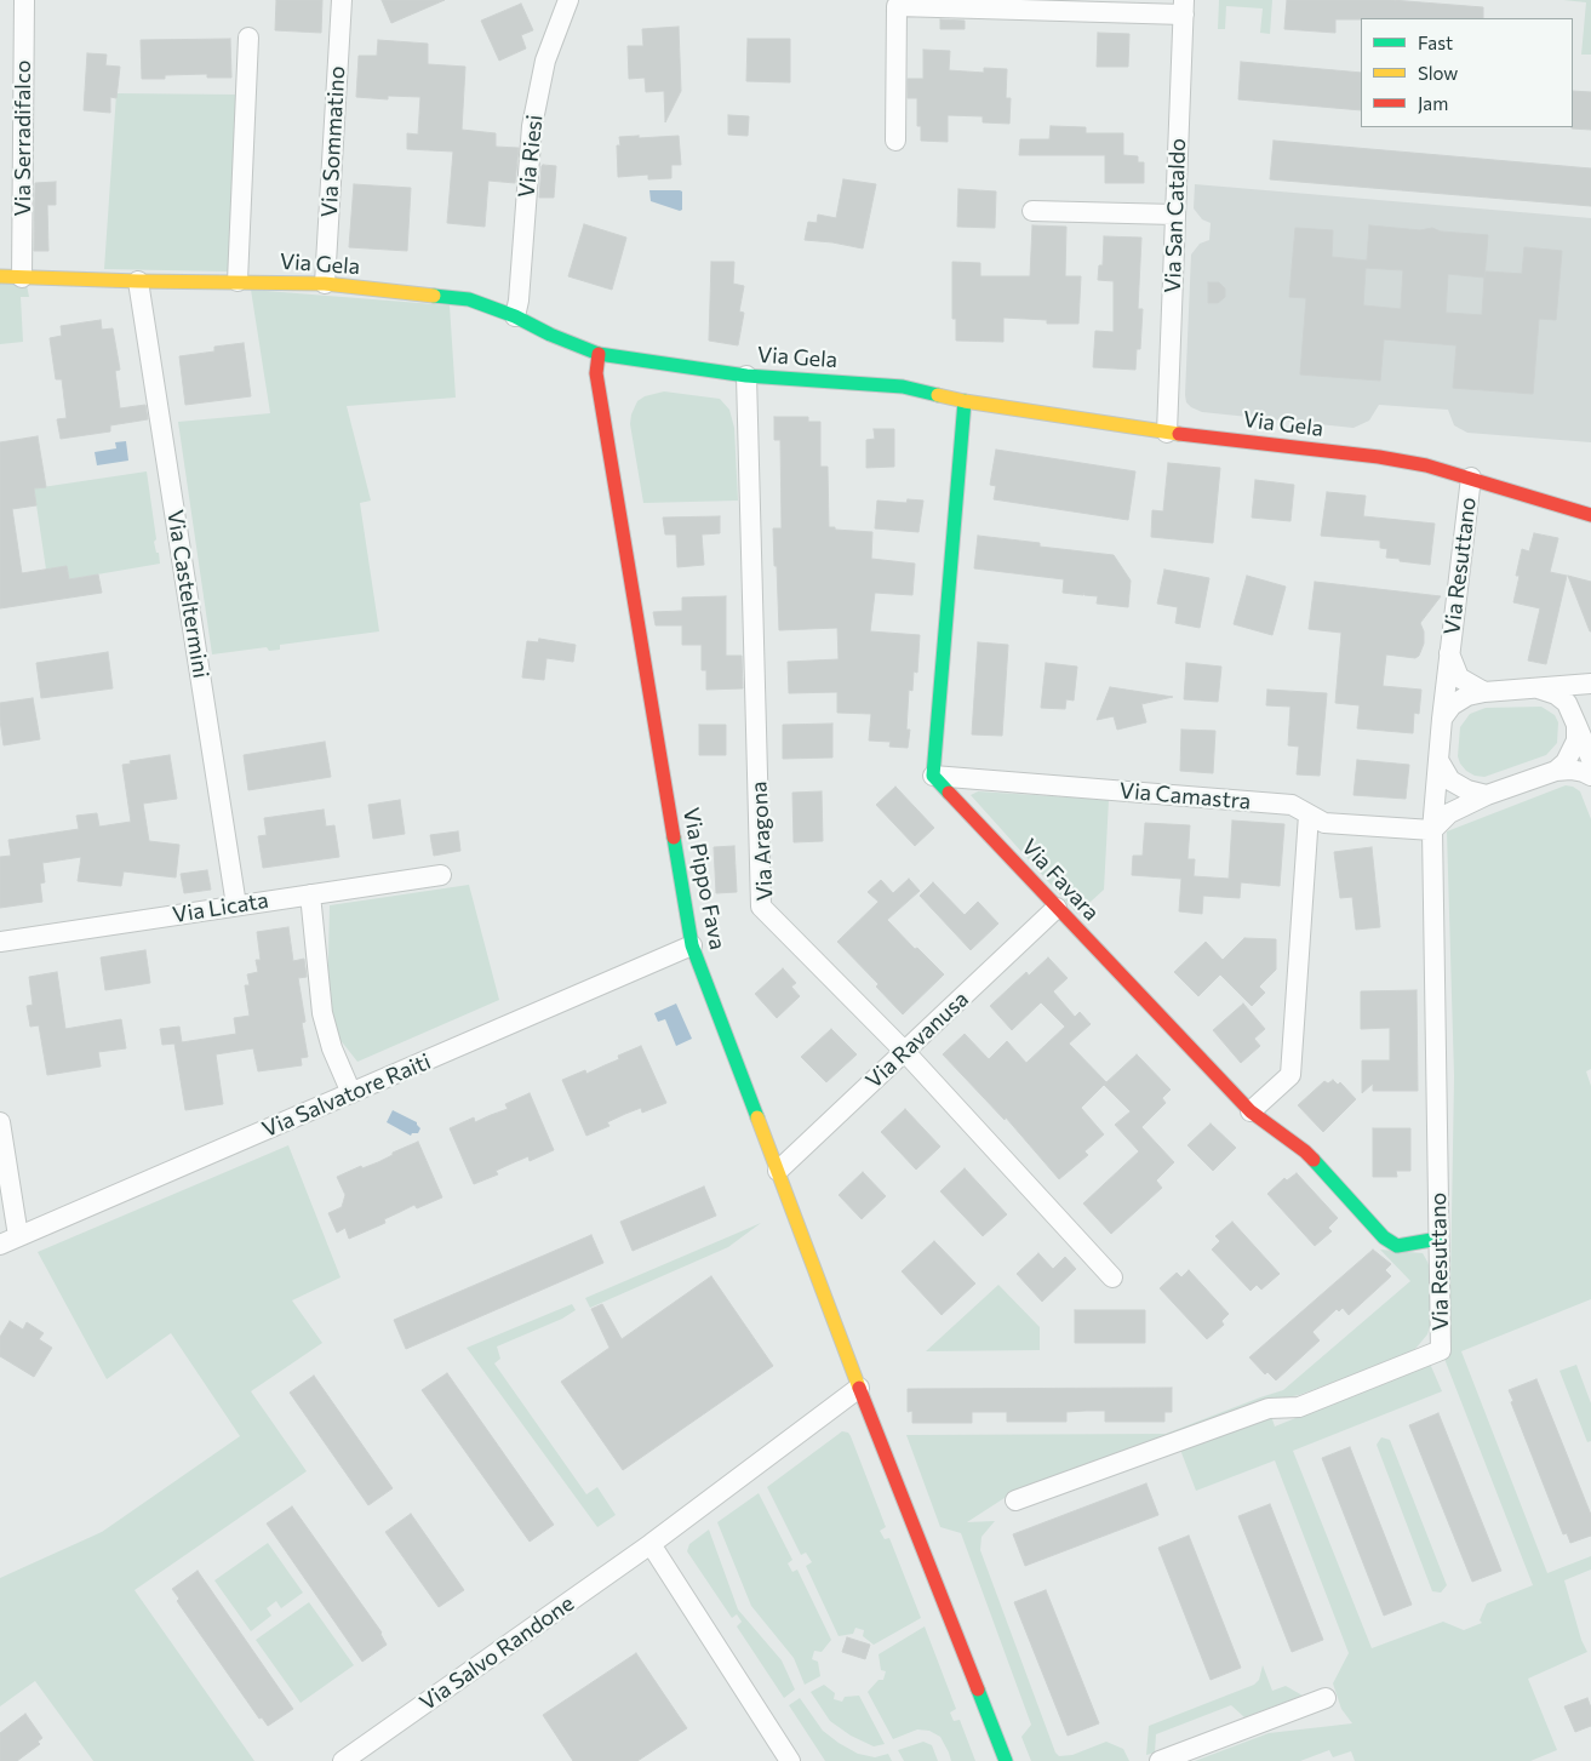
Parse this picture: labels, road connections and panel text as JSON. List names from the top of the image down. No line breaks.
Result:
{"streets":{"street":["Via Serradifalco","Via Sommatino","Via Riesi","Via San Cataldo","Via Gela","Via Resuttano","Via Casteltermini","Via Camastra","Via Aragona","Via Pippo Fava","Via Favara","Via Licata","Via Ravanusa","Via Salvatore Raiti","Via Salvo Randone"]},"crossings":[["Via Serradifalco","Via Gela"],["Via Sommatino","Via Gela"],["Via Riesi","Via Gela"],["Via San Cataldo","Via Gela"],["Via Gela","Via Resuttano"],["Via Gela","Via Casteltermini"],["Via Gela","Via Aragona"],["Via Gela","Via Pippo Fava"],["Via Resuttano","Via Camastra"],["Via Resuttano","Via Favara"],["Via Casteltermini","Via Licata"],["Via Camastra","Via Favara"],["Via Aragona","Via Ravanusa"],["Via Pippo Fava","Via Ravanusa"],["Via Pippo Fava","Via Salvatore Raiti"],["Via Pippo Fava","Via Salvo Randone"],["Via Favara","Via Ravanusa"]],"legend":["Fast","Slow","Jam"]}
